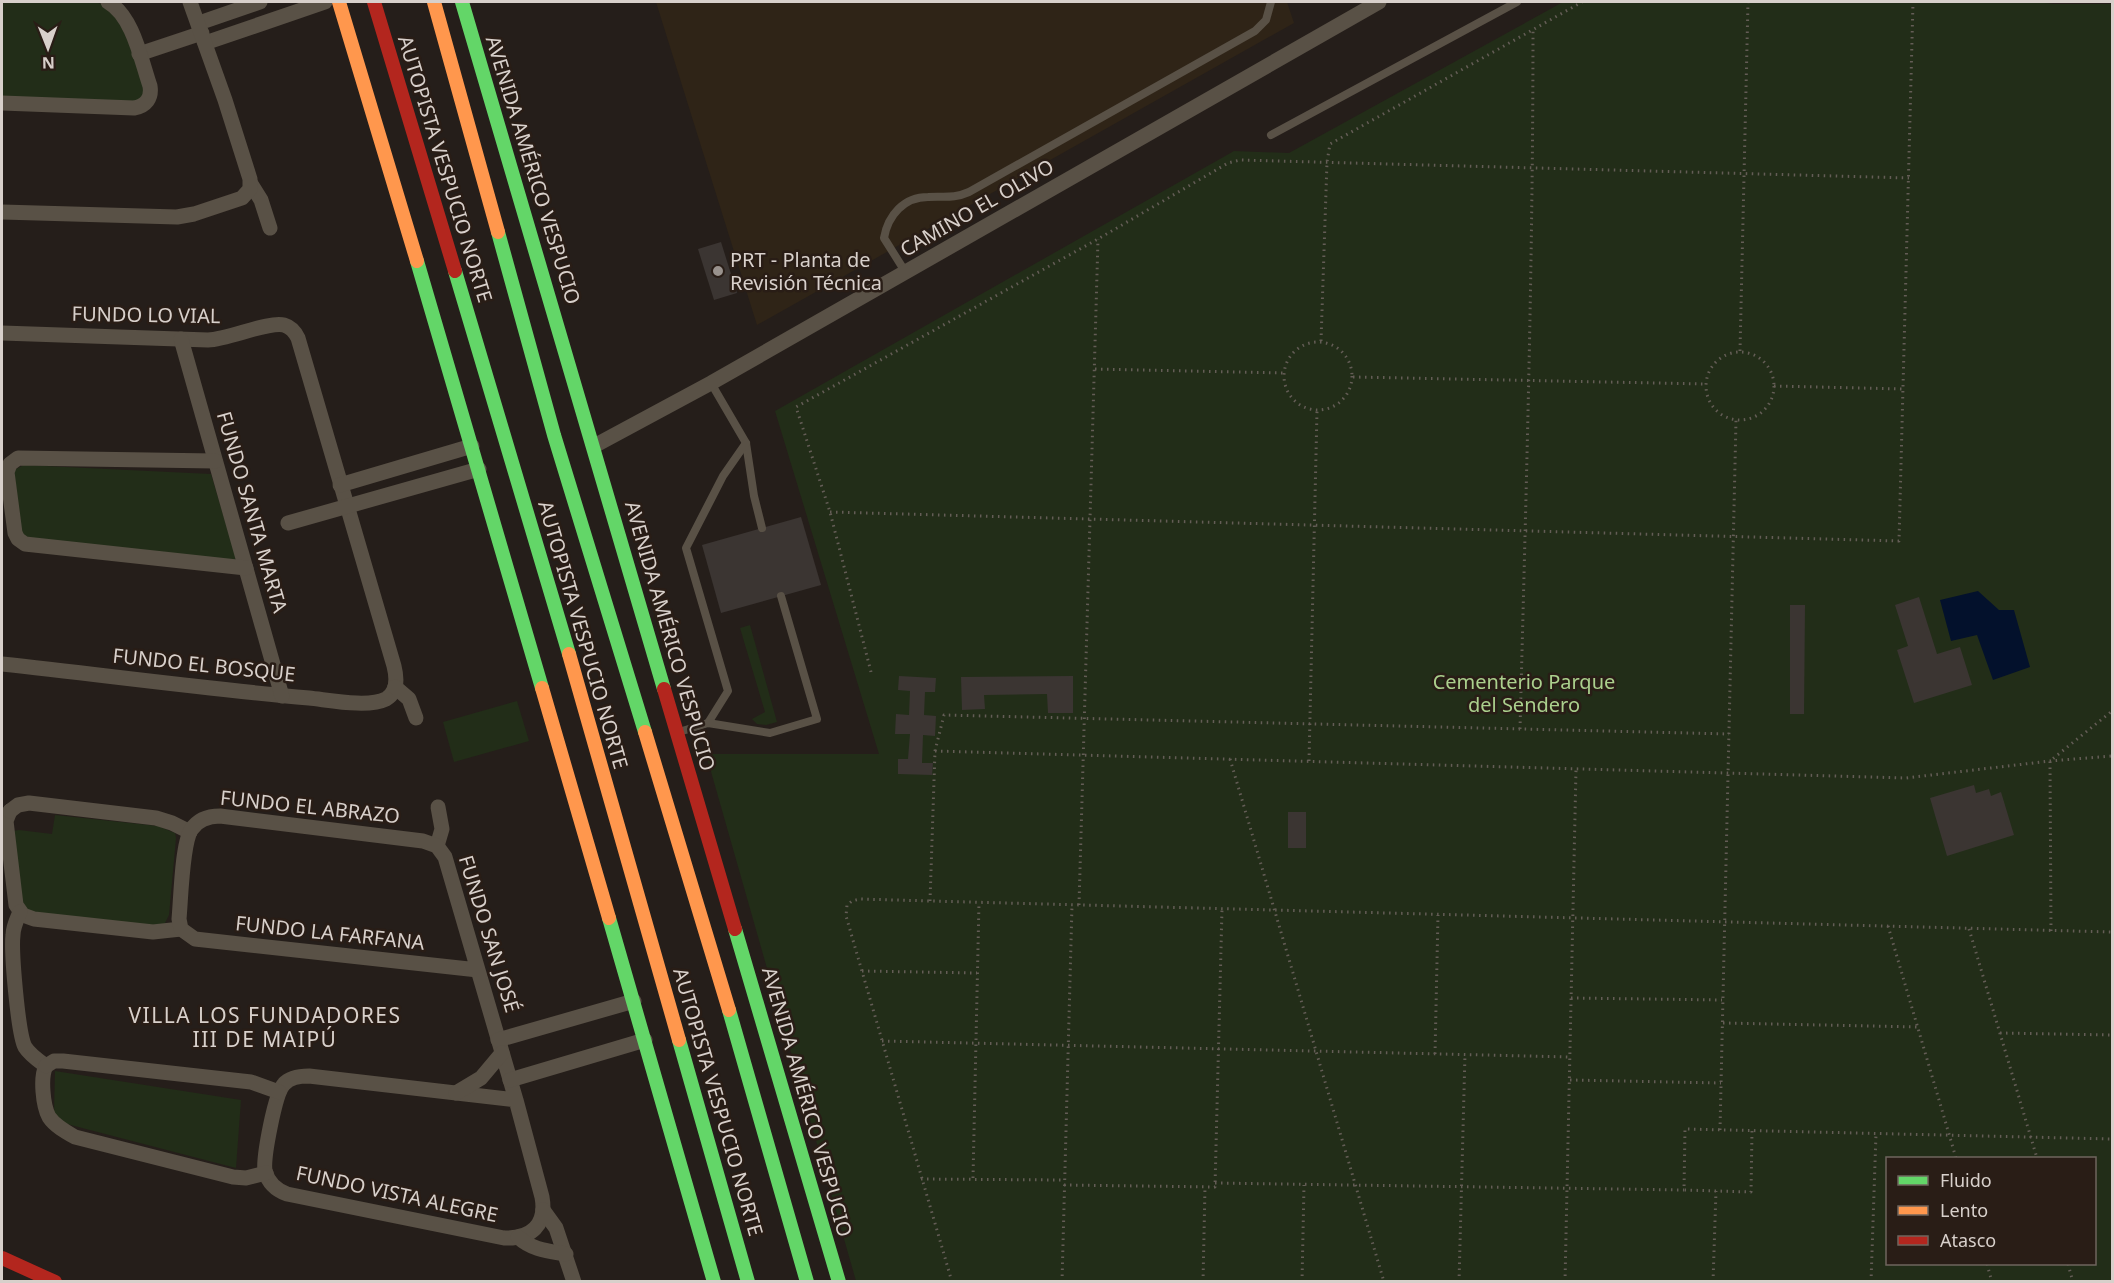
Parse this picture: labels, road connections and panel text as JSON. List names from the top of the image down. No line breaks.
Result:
{"streets":{"main road":["AUTOPISTA VESPUCIO NORTE","AVENIDA AMÉRICO VESPUCIO"],"street":["CAMINO EL OLIVO","FUNDO LO VIAL","FUNDO SANTA MARTA","FUNDO EL BOSQUE","FUNDO EL ABRAZO","FUNDO LA FARFANA","FUNDO SAN JOSÉ","FUNDO VISTA ALEGRE"]},"crossings":[["AVENIDA AMÉRICO VESPUCIO","CAMINO EL OLIVO"],["FUNDO LO VIAL","FUNDO SANTA MARTA"],["FUNDO SANTA MARTA","FUNDO EL BOSQUE"],["FUNDO EL ABRAZO","FUNDO SAN JOSÉ"],["FUNDO LA FARFANA","FUNDO SAN JOSÉ"],["FUNDO SAN JOSÉ","FUNDO VISTA ALEGRE"]],"districts":["VILLA LOS FUNDADORES III DE MAIPÚ"],"parks":["Cementerio Parque del Sendero"],"places":["PRT - Planta de Revisión Técnica"],"legend":["Fluido","Lento","Atasco"],"north":"bottom"}
